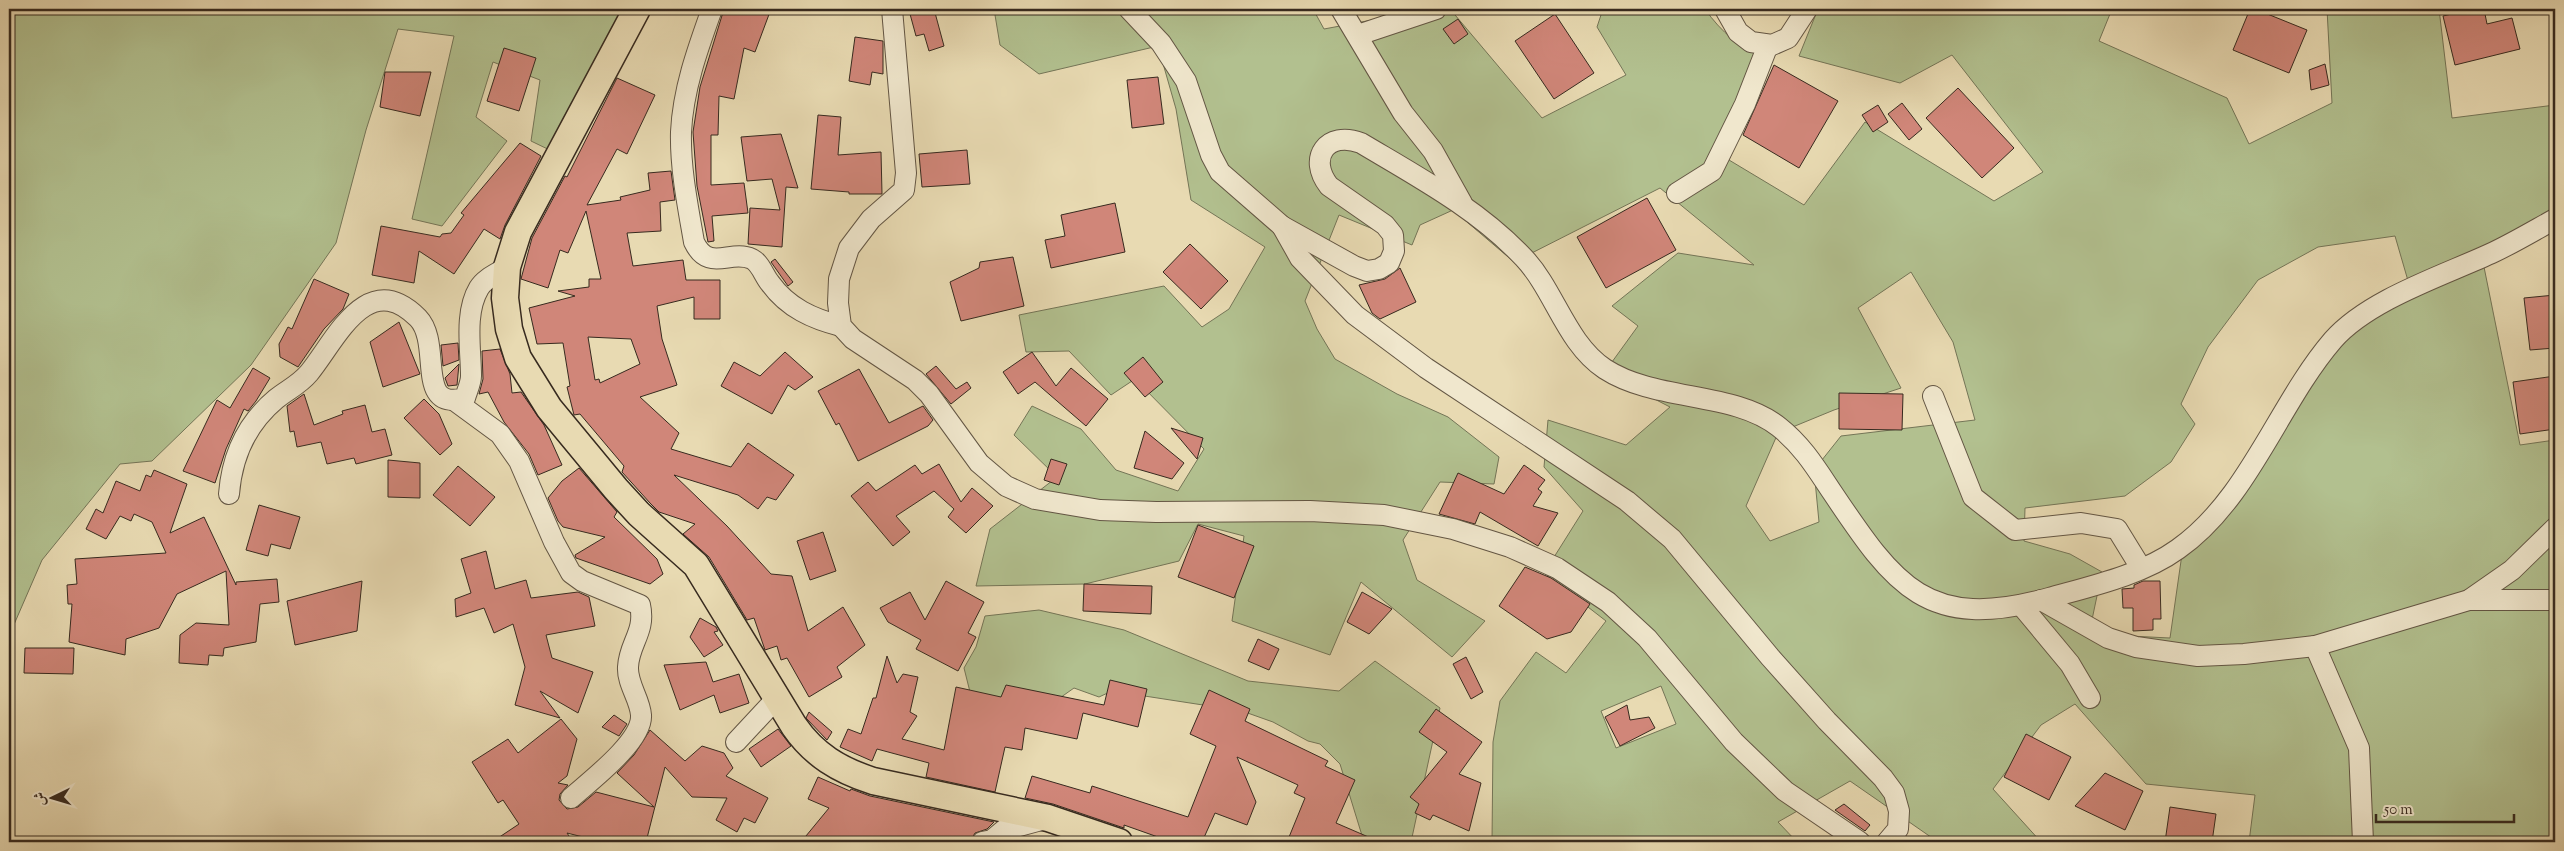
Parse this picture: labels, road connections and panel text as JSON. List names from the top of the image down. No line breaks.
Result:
{"scale_bar":"50 m","north":"left"}
